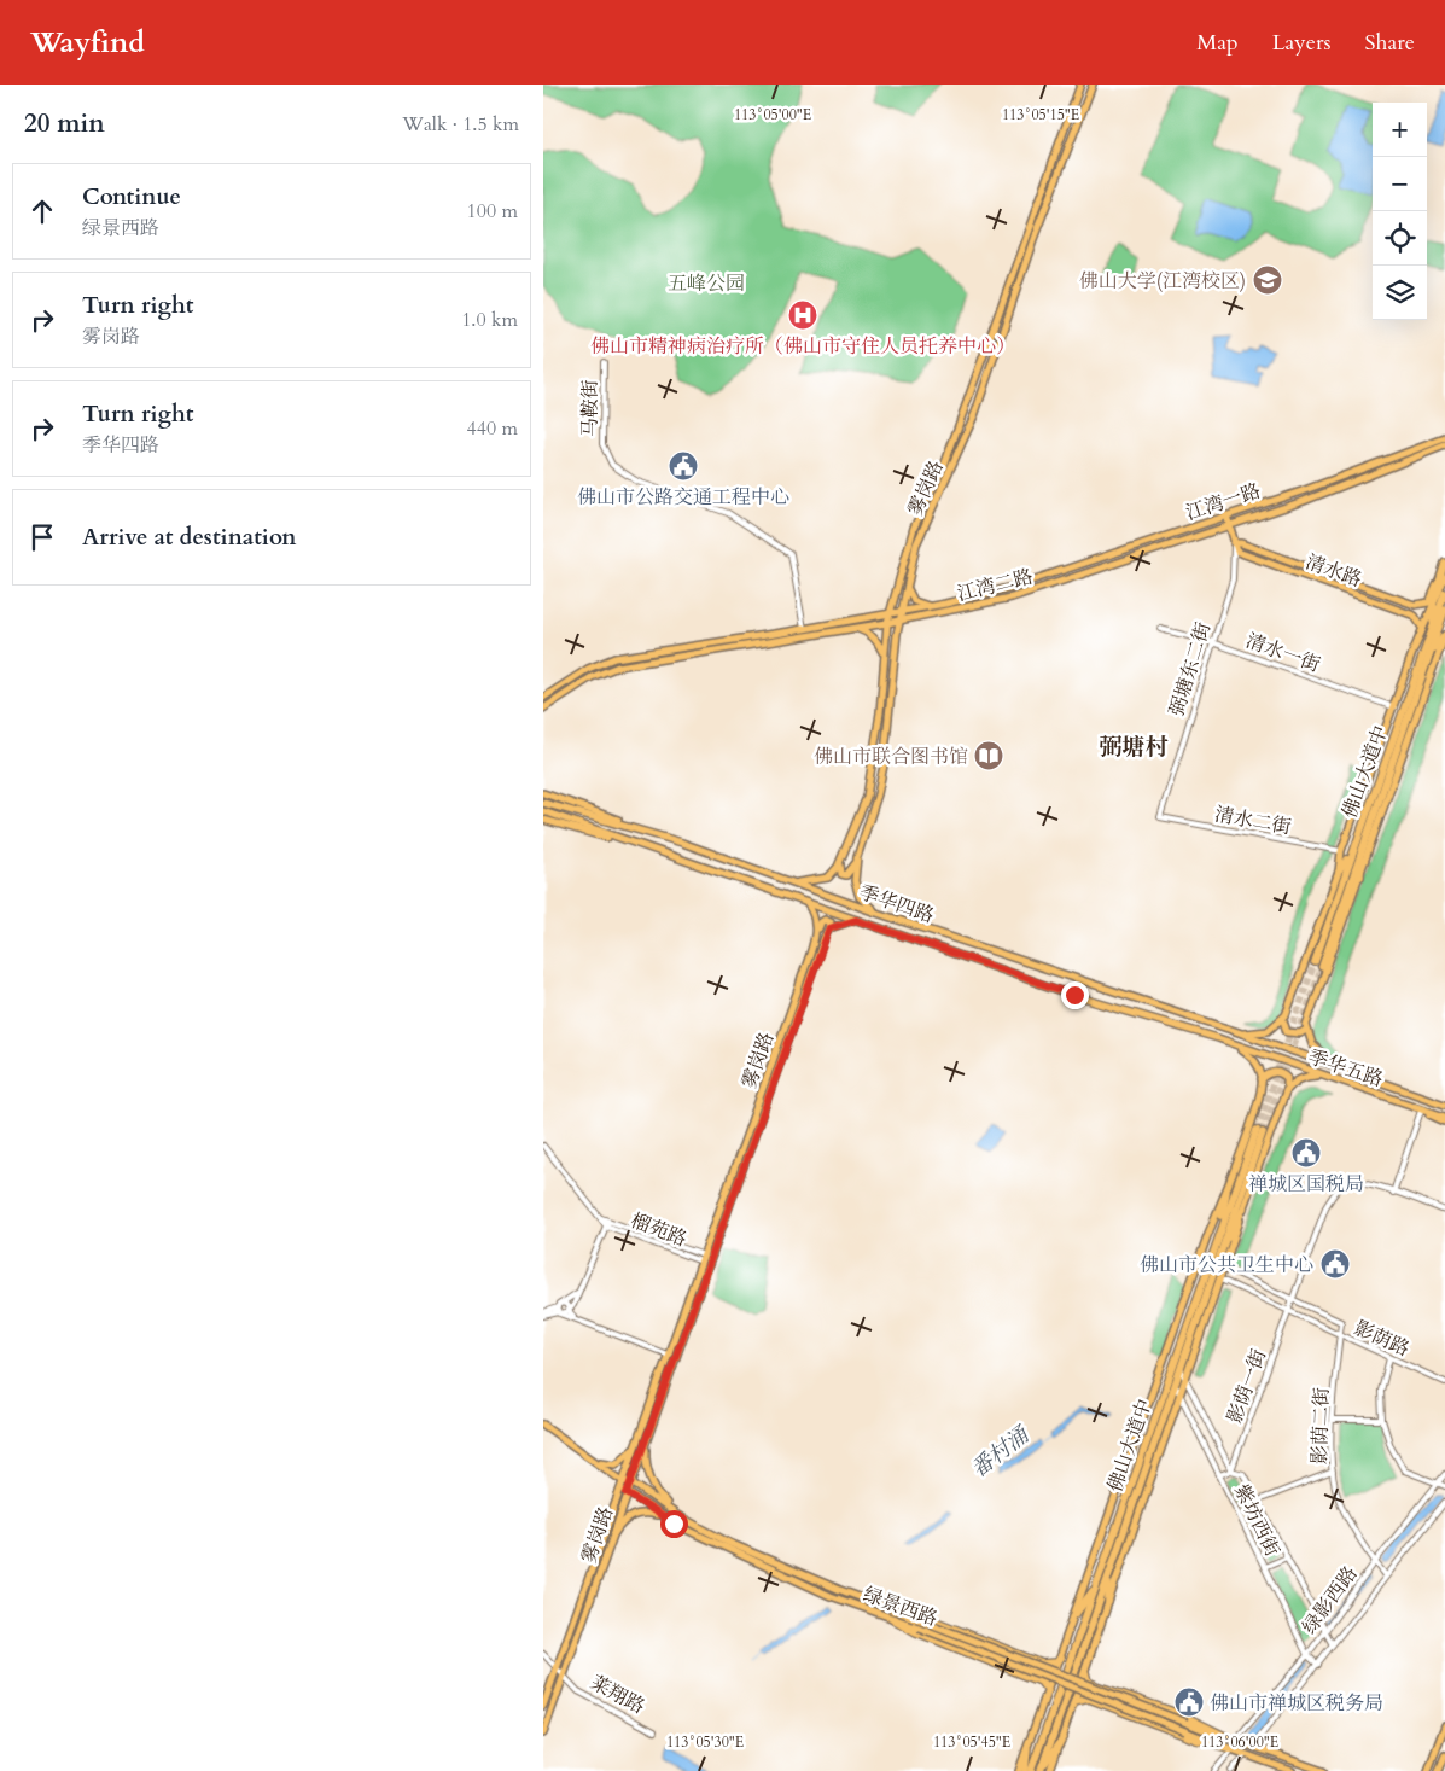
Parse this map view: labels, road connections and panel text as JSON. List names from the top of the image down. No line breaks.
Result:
{"streets":{"highway":["佛山大道中"],"main road":["雾岗路","江湾一路","清水路","江湾二路","弼塘东二街","季华四路","季华五路","绿景西路"],"street":["马鞍街","清水一街","清水二街","榴苑路","影荫路","影荫一街","影荫二街","紫坊西街","绿影西路","莱翔路"]},"crossings":[["马鞍街","江湾二路"],["雾岗路","江湾二路"],["雾岗路","季华四路"],["雾岗路","榴苑路"],["雾岗路","绿景西路"],["雾岗路","莱翔路"],["江湾一路","江湾二路"],["江湾一路","弼塘东二街"],["清水路","弼塘东二街"],["江湾二路","弼塘东二街"],["清水一街","弼塘东二街"],["弼塘东二街","清水二街"],["佛山大道中","影荫路"],["佛山大道中","紫坊西街"],["季华四路","季华五路"],["影荫路","影荫一街"],["影荫路","影荫二街"],["影荫一街","紫坊西街"],["影荫二街","绿影西路"],["紫坊西街","绿影西路"]],"districts":["弼塘村"],"water":["番村涌"],"parks":["五峰公园"],"places":{"school or university":["佛山大学(江湾校区)"],"hospital":["佛山市精神病治疗所（佛山市守住人员托养中心）"],"public building":["佛山市公路交通工程中心","禅城区国税局","佛山市公共卫生中心","佛山市禅城区税务局"],"library":["佛山市联合图书馆"]},"page":{"header":"Wayfind","nav":["Map","Layers","Share"],"heading":["20 min","Walk · 1.5 km"],"map_buttons":["+","−"],"list":[["Continue","绿景西路","100 m"],["Turn right","雾岗路","1.0 km"],["Turn right","季华四路","440 m"],"Arrive at destination"]},"coordinates":["113°05'15\"E","113°05'00\"E","113°05'30\"E","113°05'45\"E","113°06'00\"E"]}
